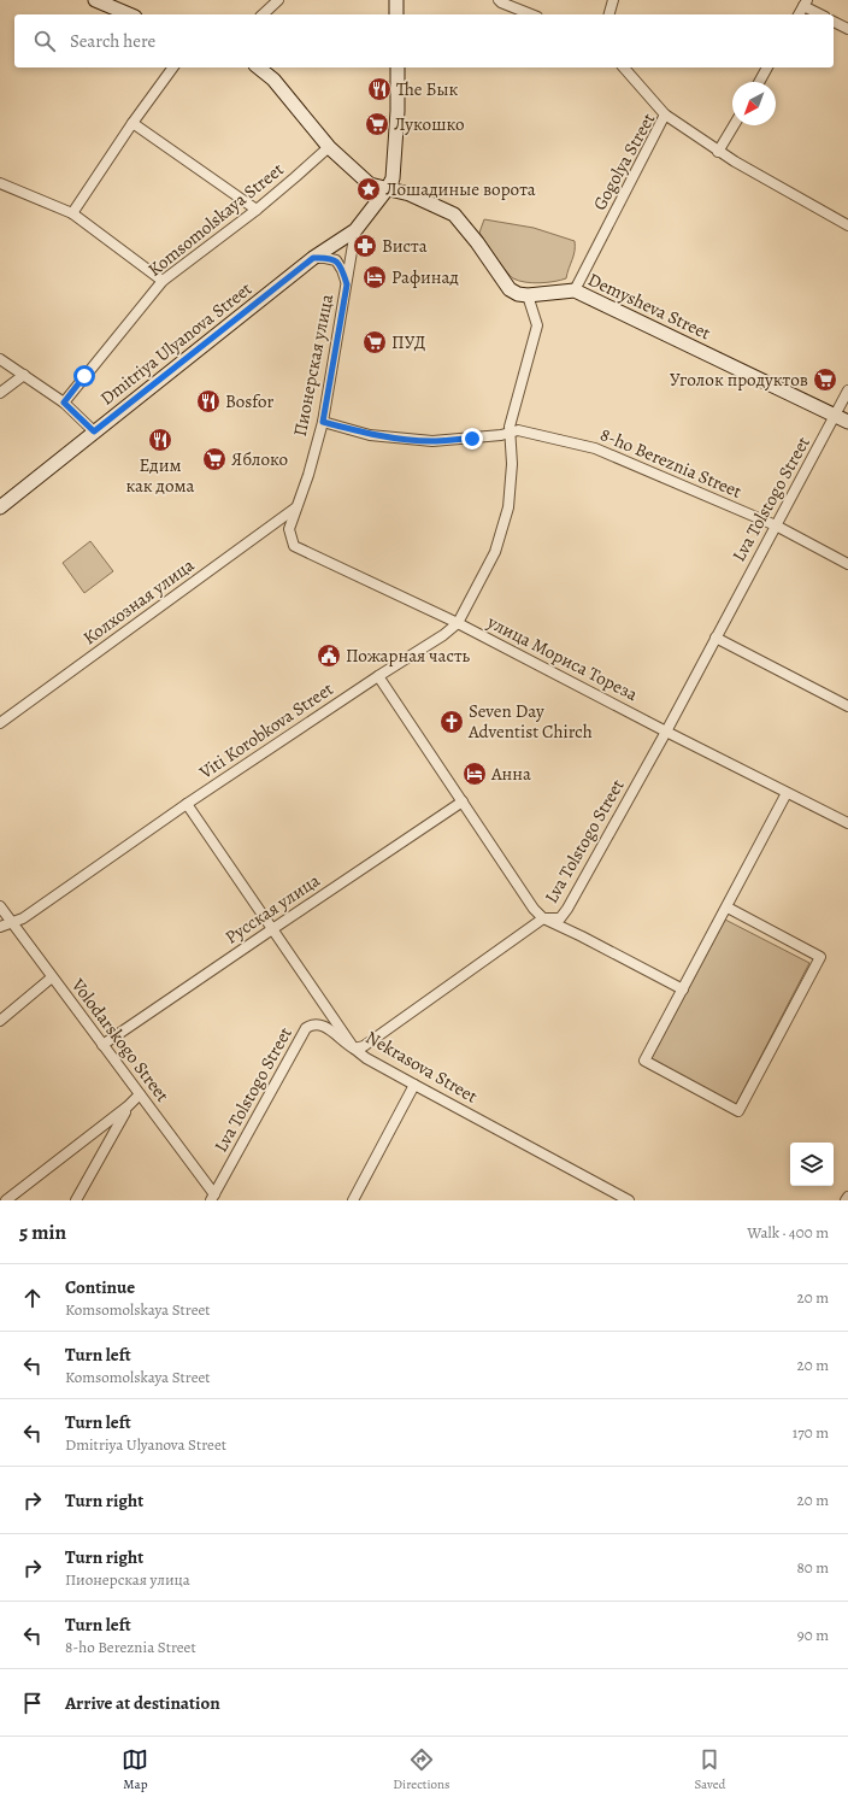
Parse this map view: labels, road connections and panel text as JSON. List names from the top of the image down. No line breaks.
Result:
{"streets":{"street":["Gogolya Street","Komsomolskaya Street","Demysheva Street","Dmitriya Ulyanova Street","Пионерская улица","8-ho Bereznia Street","Lva Tolstogo Street","Колхозная улица","улица Мориса Тореза","Viti Korobkova Street","Русская улица","Volodarskogo Street","Nekrasova Street"]},"crossings":[["Gogolya Street","Demysheva Street"],["Demysheva Street","Lva Tolstogo Street"],["Demysheva Street","Viti Korobkova Street"],["Dmitriya Ulyanova Street","Пионерская улица"],["Пионерская улица","8-ho Bereznia Street"],["Пионерская улица","Колхозная улица"],["Пионерская улица","улица Мориса Тореза"],["8-ho Bereznia Street","Lva Tolstogo Street"],["8-ho Bereznia Street","Viti Korobkova Street"],["Lva Tolstogo Street","улица Мориса Тореза"],["Lva Tolstogo Street","Volodarskogo Street"],["Lva Tolstogo Street","Nekrasova Street"],["Колхозная улица","улица Мориса Тореза"],["улица Мориса Тореза","Viti Korobkova Street"],["Viti Korobkova Street","Volodarskogo Street"],["Viti Korobkova Street","Nekrasova Street"],["Русская улица","Volodarskogo Street"],["Русская улица","Nekrasova Street"]],"places":{"restaurant":["The Бык","Bosfor","Едим как дома"],"supermarket":["Лукошко","ПУД","Уголок продуктов","Яблоко"],"place":["Лошадиные ворота"],"pharmacy":["Виста"],"hotel":["Рафинад","Анна"],"public building":["Пожарная часть"],"church":["Seven Day Adventist Chirch"]},"north":"bottom left","page":{"search":"Search here","heading":["5 min","Walk · 400 m"],"list":[["Continue","Komsomolskaya Street","20 m"],["Turn left","Komsomolskaya Street","20 m"],["Turn left","Dmitriya Ulyanova Street","170 m"],["Turn right","20 m"],["Turn right","Пионерская улица","80 m"],["Turn left","8-ho Bereznia Street","90 m"],"Arrive at destination"],"nav":["Map","Directions","Saved"]}}
